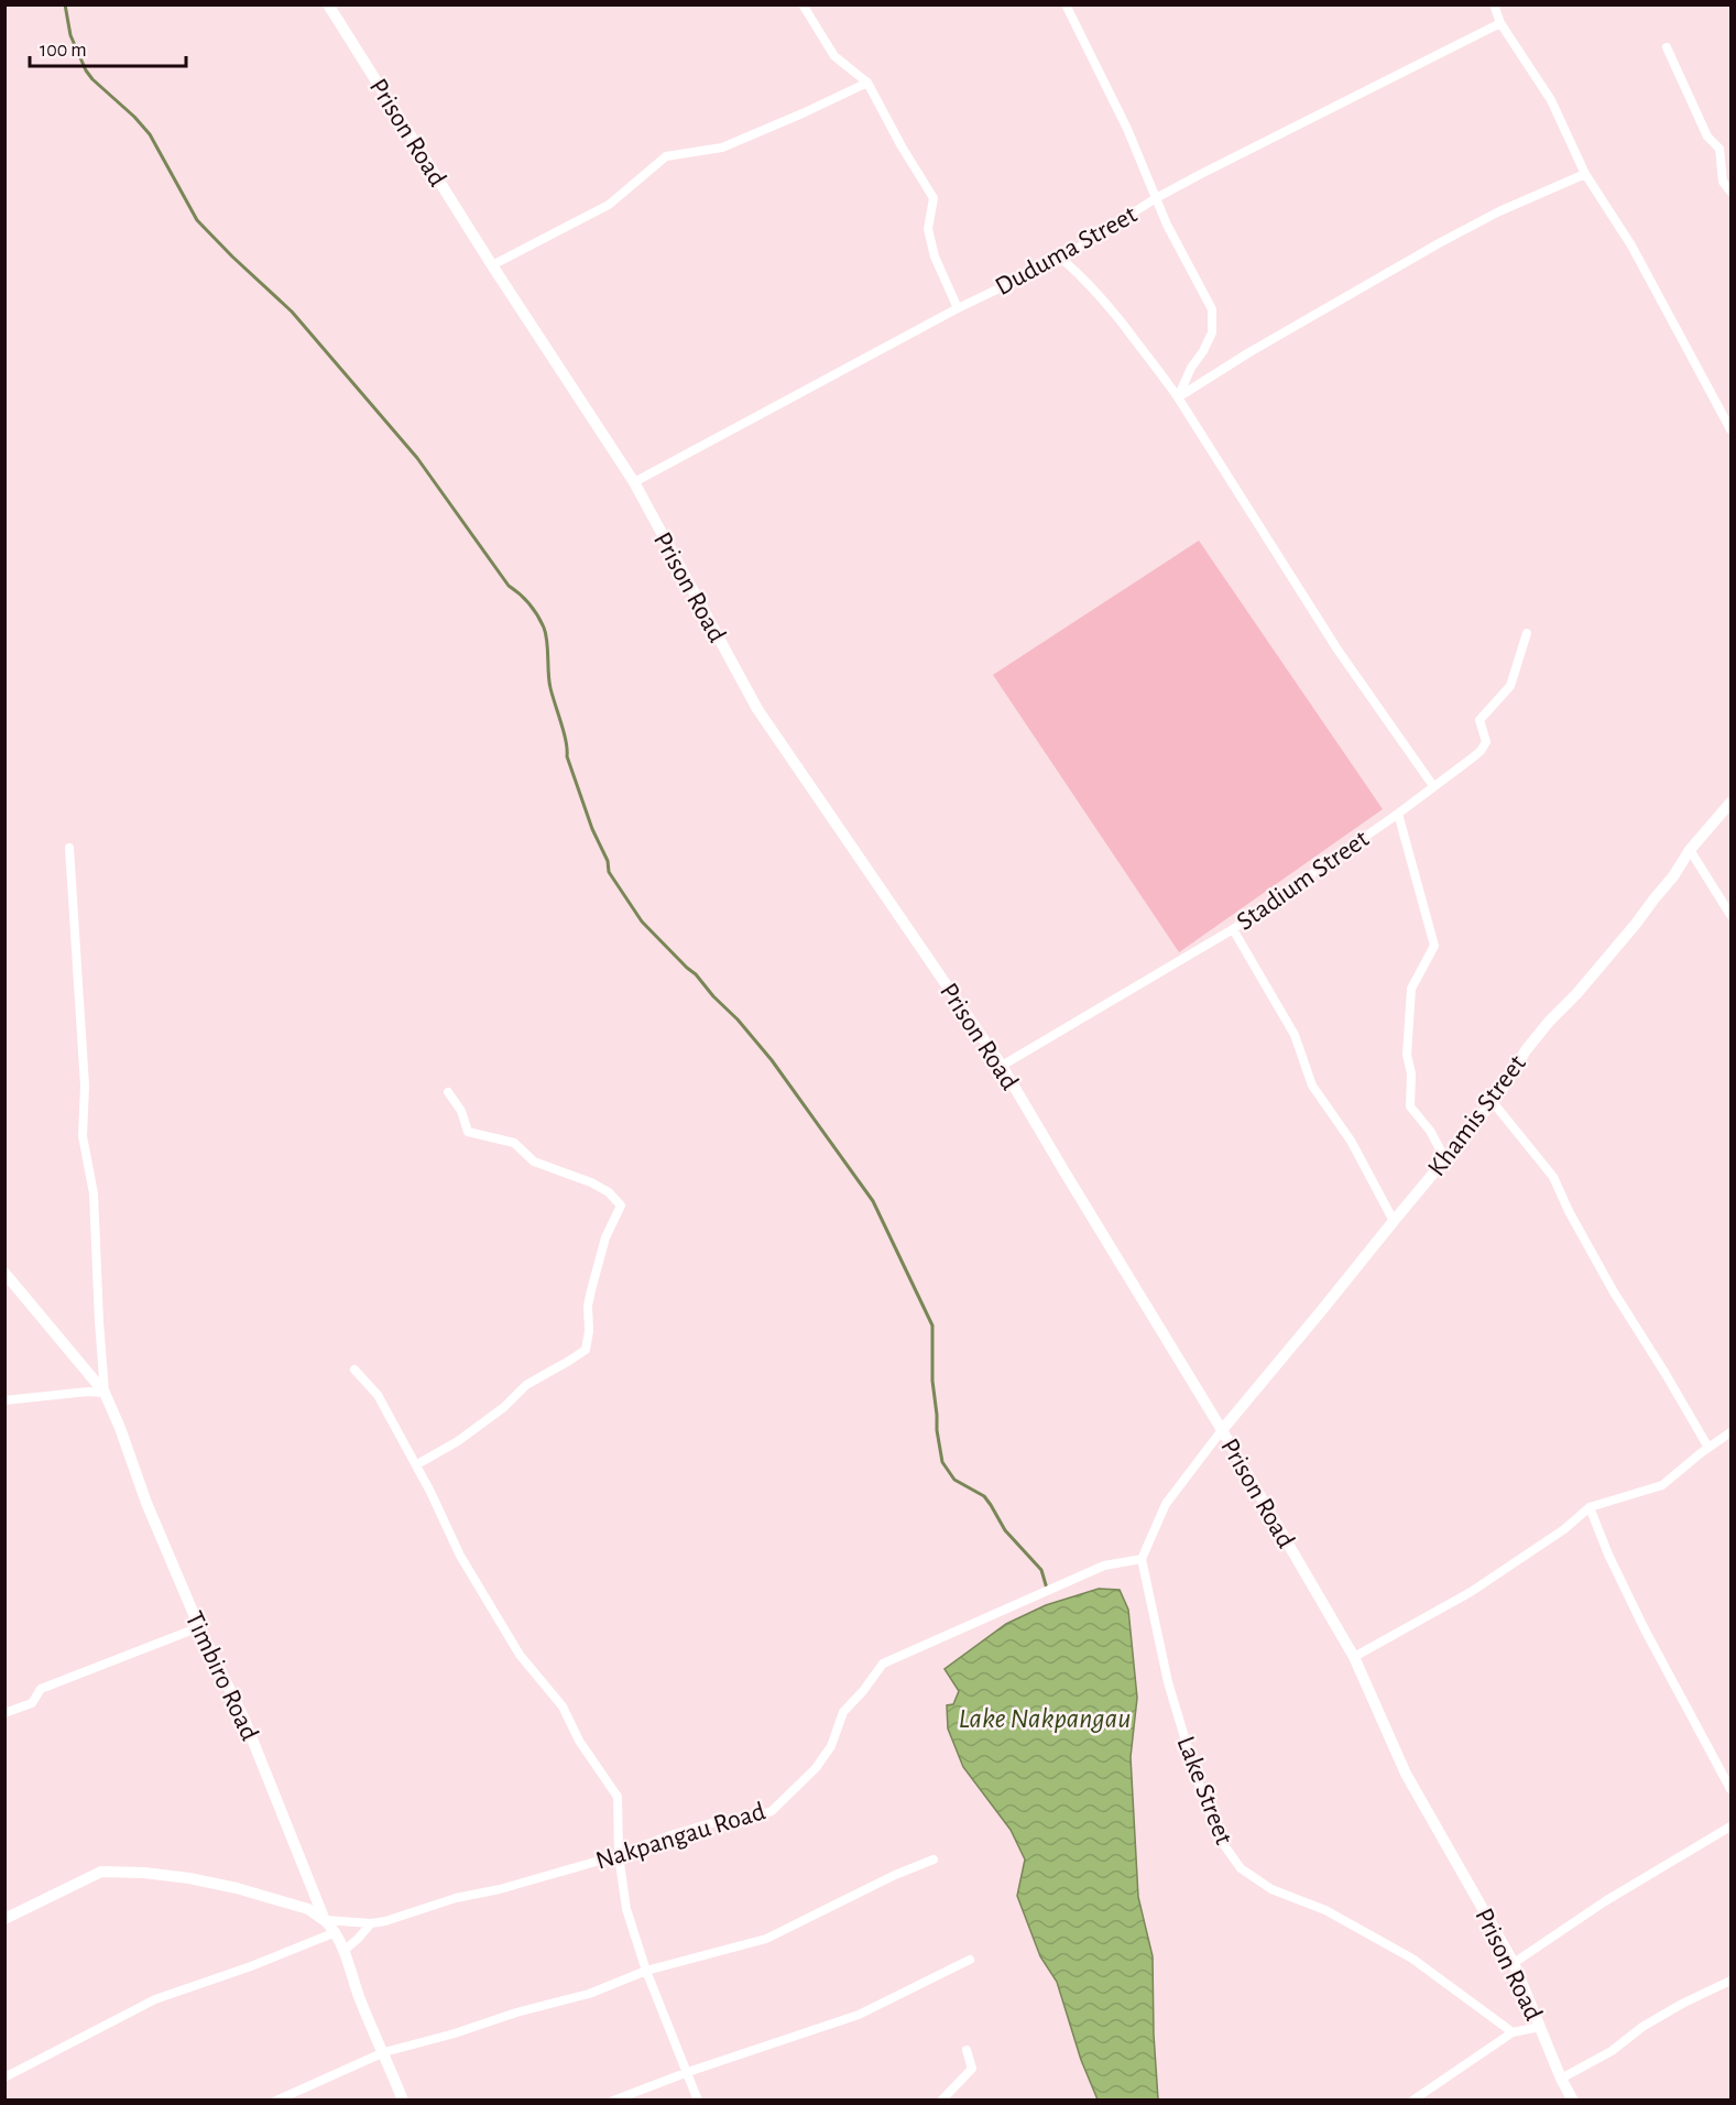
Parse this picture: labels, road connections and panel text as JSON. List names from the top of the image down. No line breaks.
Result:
{"streets":{"street":["Prison Road","Duduma Street","Stadium Street","Khamis Street","Timbiro Road","Lake Street","Nakpangau Road"]},"crossings":[["Prison Road","Duduma Street"],["Prison Road","Stadium Street"],["Prison Road","Khamis Street"],["Timbiro Road","Nakpangau Road"],["Lake Street","Nakpangau Road"]],"water":["Lake Nakpangau"],"scale_bar":"100 m"}
